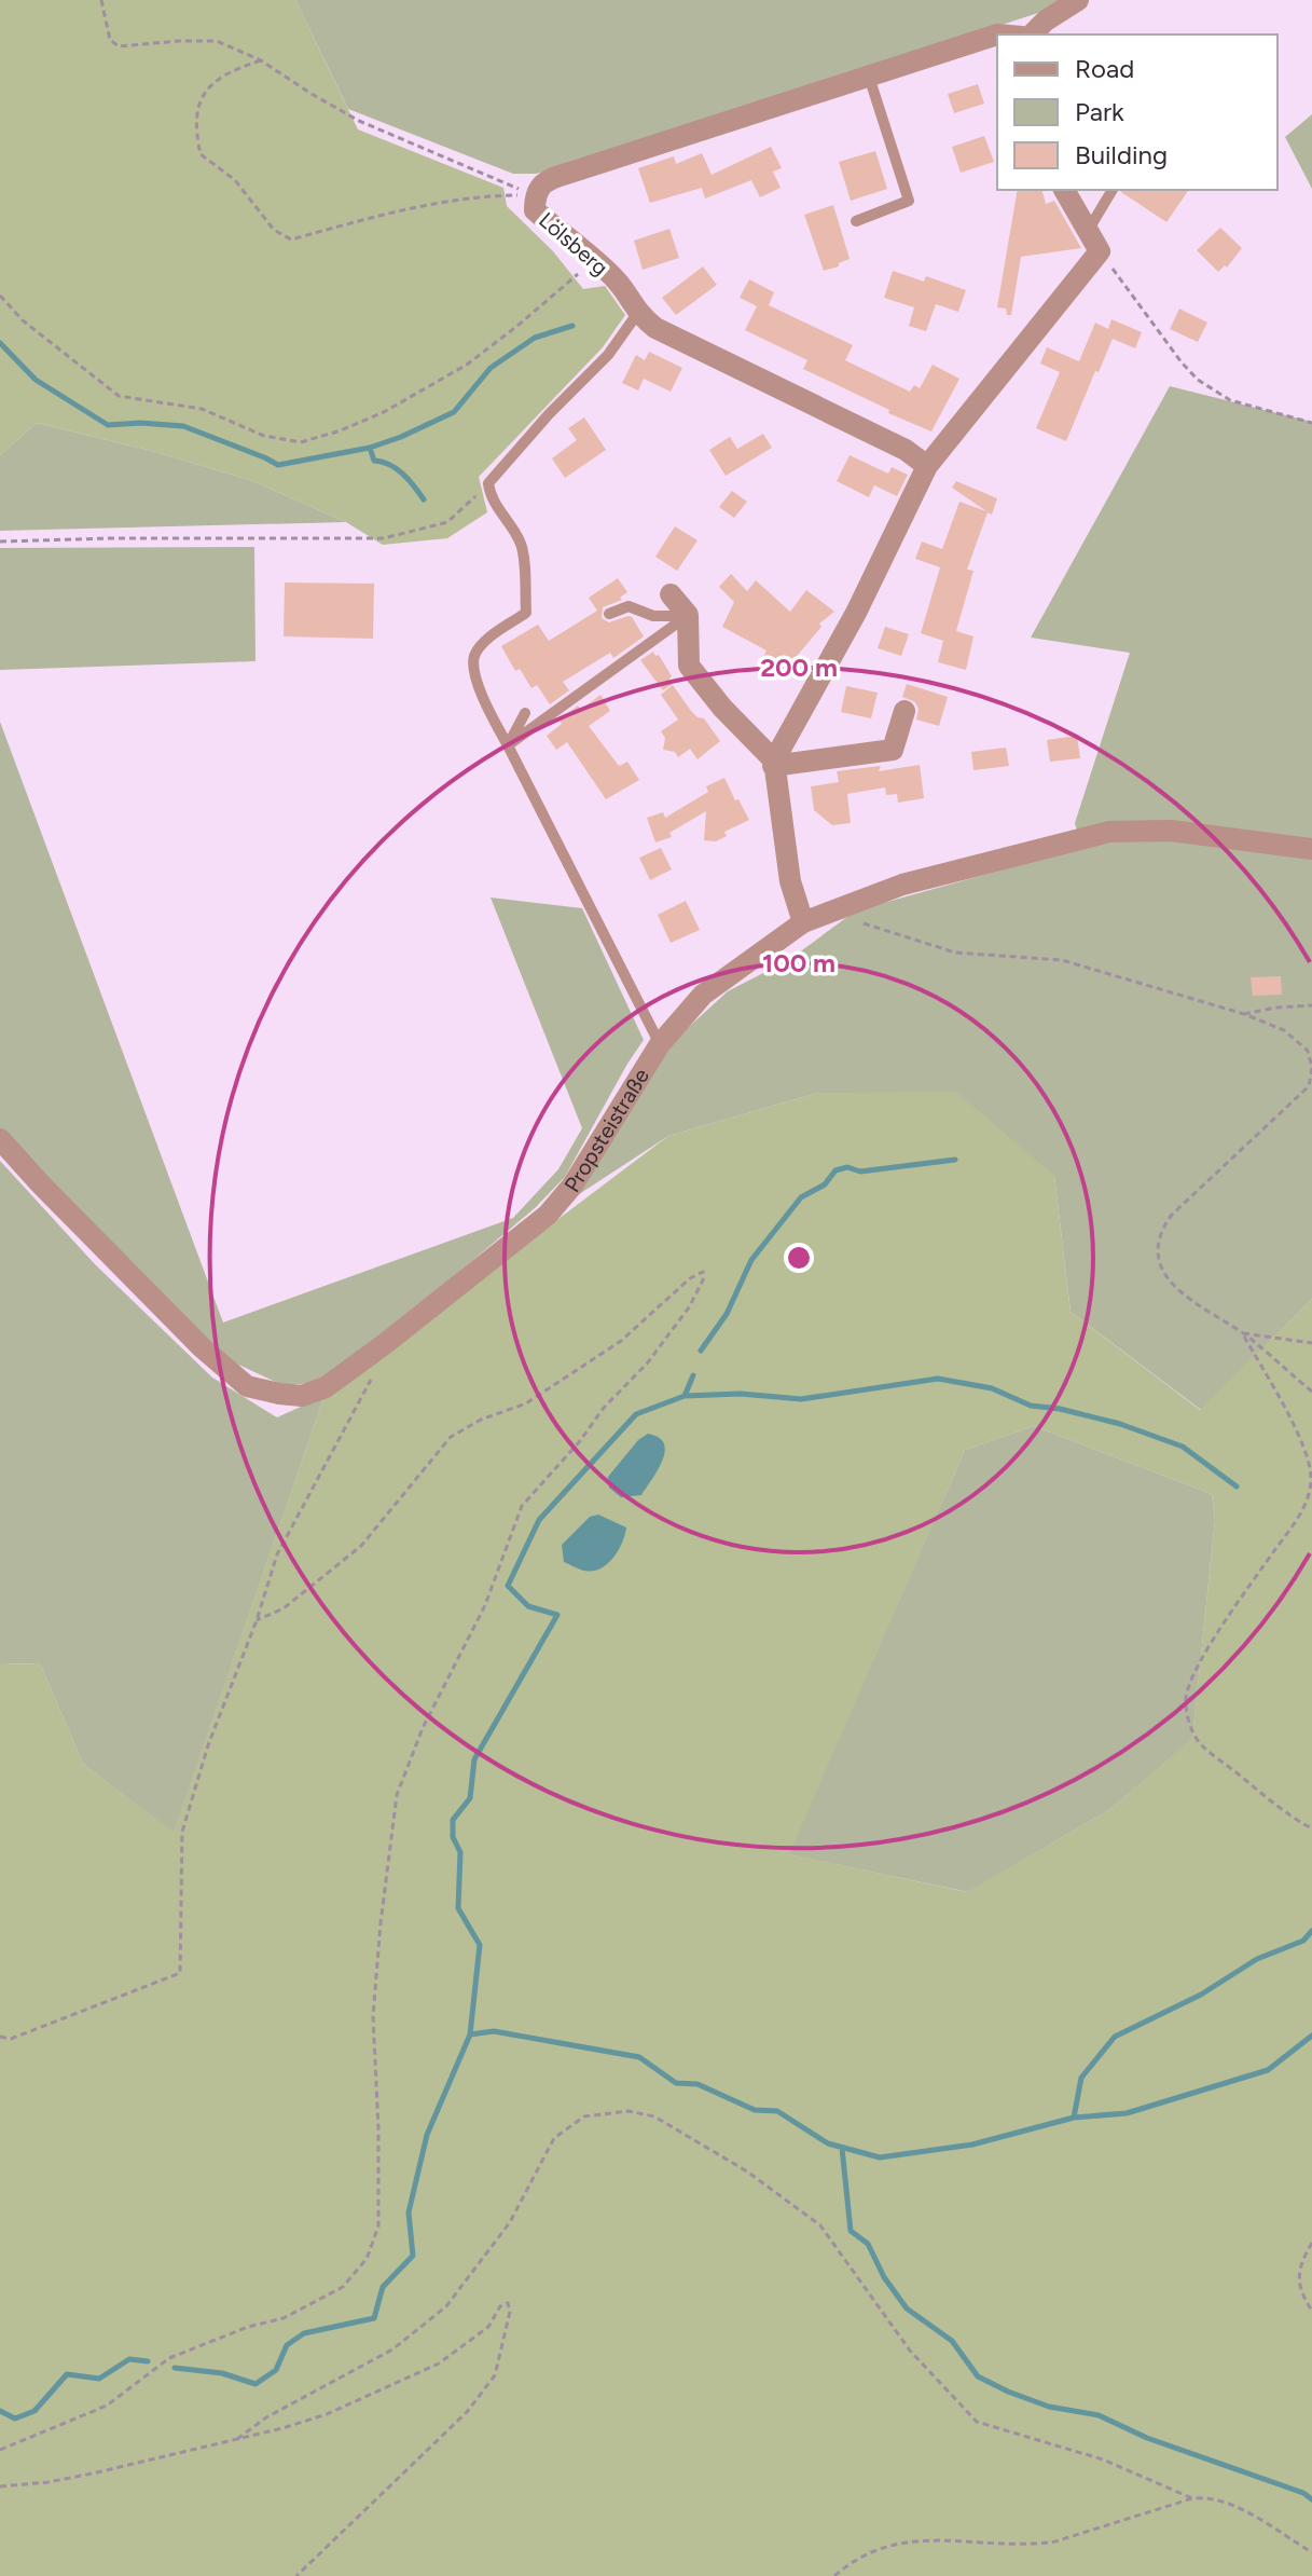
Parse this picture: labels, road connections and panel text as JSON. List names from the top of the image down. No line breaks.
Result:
{"streets":{"street":["Lölsberg","Propsteistraße"]},"legend":["Road","Park","Building"],"rings":["200 m","100 m"]}
